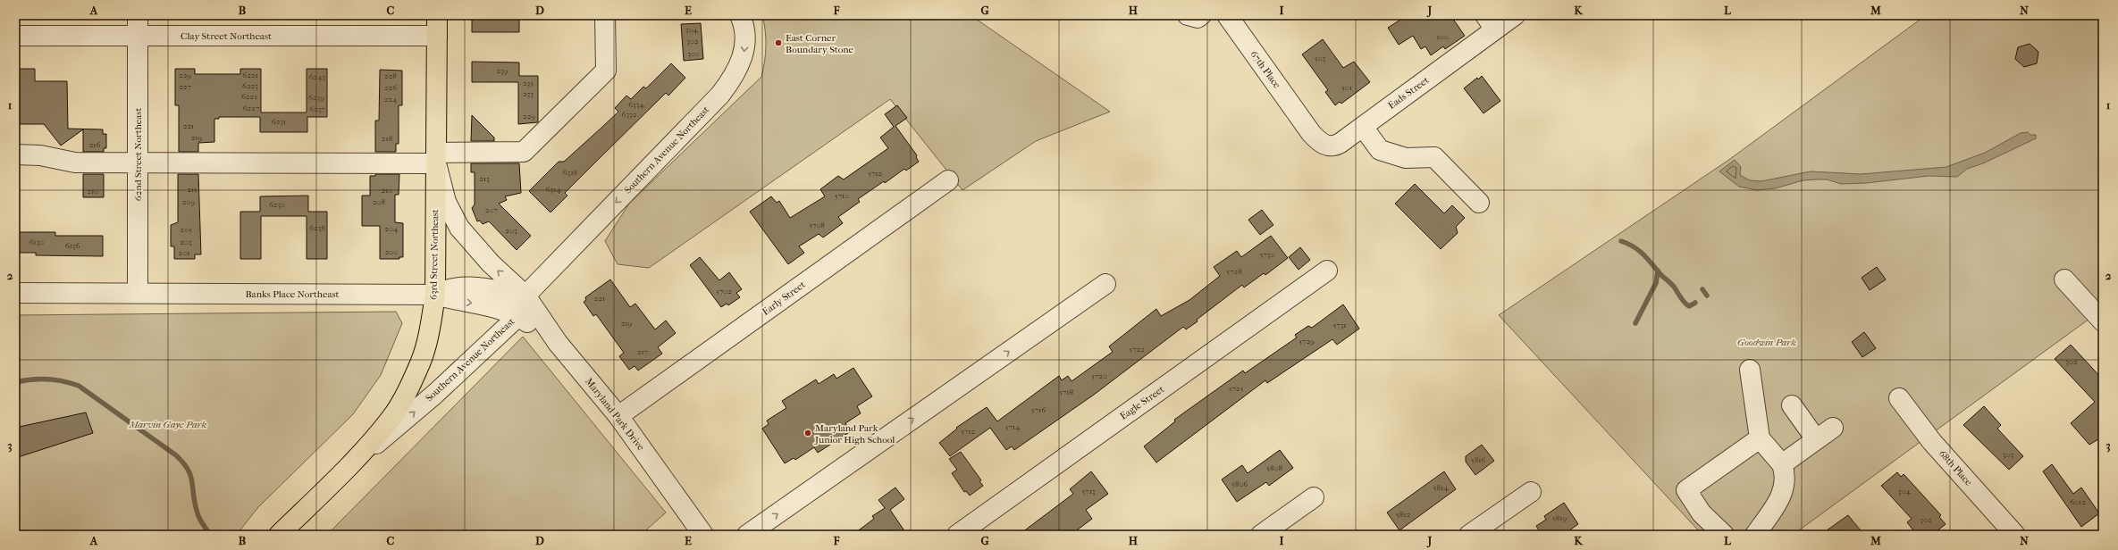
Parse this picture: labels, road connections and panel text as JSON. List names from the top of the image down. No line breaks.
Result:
{"streets":{"main road":["Southern Avenue Northeast","63rd Street Northeast"],"street":["Clay Street Northeast","67th Place","Eads Street","62nd Street Northeast","Banks Place Northeast","Early Street","Eagle Street","Maryland Park Drive","68th Place"]},"crossings":[["Clay Street Northeast","62nd Street Northeast"],["Clay Street Northeast","63rd Street Northeast"],["67th Place","Eads Street"],["Southern Avenue Northeast","63rd Street Northeast"],["Southern Avenue Northeast","Banks Place Northeast"],["Southern Avenue Northeast","Maryland Park Drive"],["62nd Street Northeast","Banks Place Northeast"],["63rd Street Northeast","Banks Place Northeast"],["63rd Street Northeast","Maryland Park Drive"],["Banks Place Northeast","Maryland Park Drive"],["Early Street","Maryland Park Drive"]],"one_way":["Maryland Park Drive"],"parks":["Goodwin Park","Marvin Gaye Park"],"places":["East Corner Boundary Stone","Maryland Park Junior High School"],"house_numbers":["304","500","302","300","503","239","229","6221","228","6243","235","6223","227","226","501","233","6225","6239","224","6334","6227","6237","6332","229","6231","221","219","218","216","6318","5712","213","211","6314","210","210","5710","209","208","6230","207","5708","6238","204","205","203","6130","203","6136","200","201","5730","5728","5702","221","219","5731","5729","5722","217","302","5720","5725","5718","5716","5714","5712","303","5816","5808","5806","5814","5713","304","6012","5812","5819","302"],"grid":{"columns":["A","B","C","D","E","F","G","H","I","J","K","L","M","N"],"rows":["1","2","3"]}}
